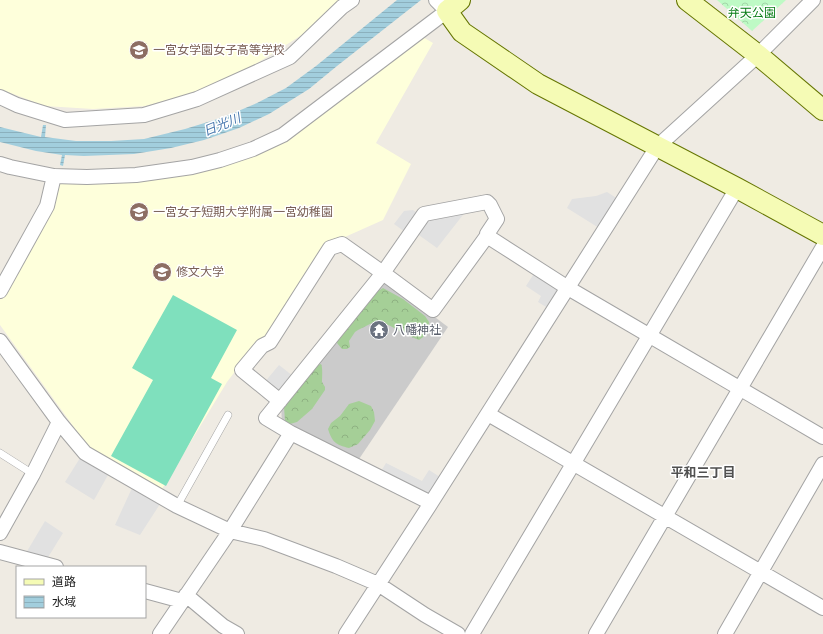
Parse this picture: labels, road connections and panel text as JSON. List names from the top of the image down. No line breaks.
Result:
{"districts":["平和三丁目"],"water":["日光川"],"parks":["弁天公園"],"places":{"school or university":["一宮女学園女子高等学校","一宮女子短期大学附属一宮幼稚園","修文大学"],"temple":["八幡神社"]},"legend":["道路","水域"]}
